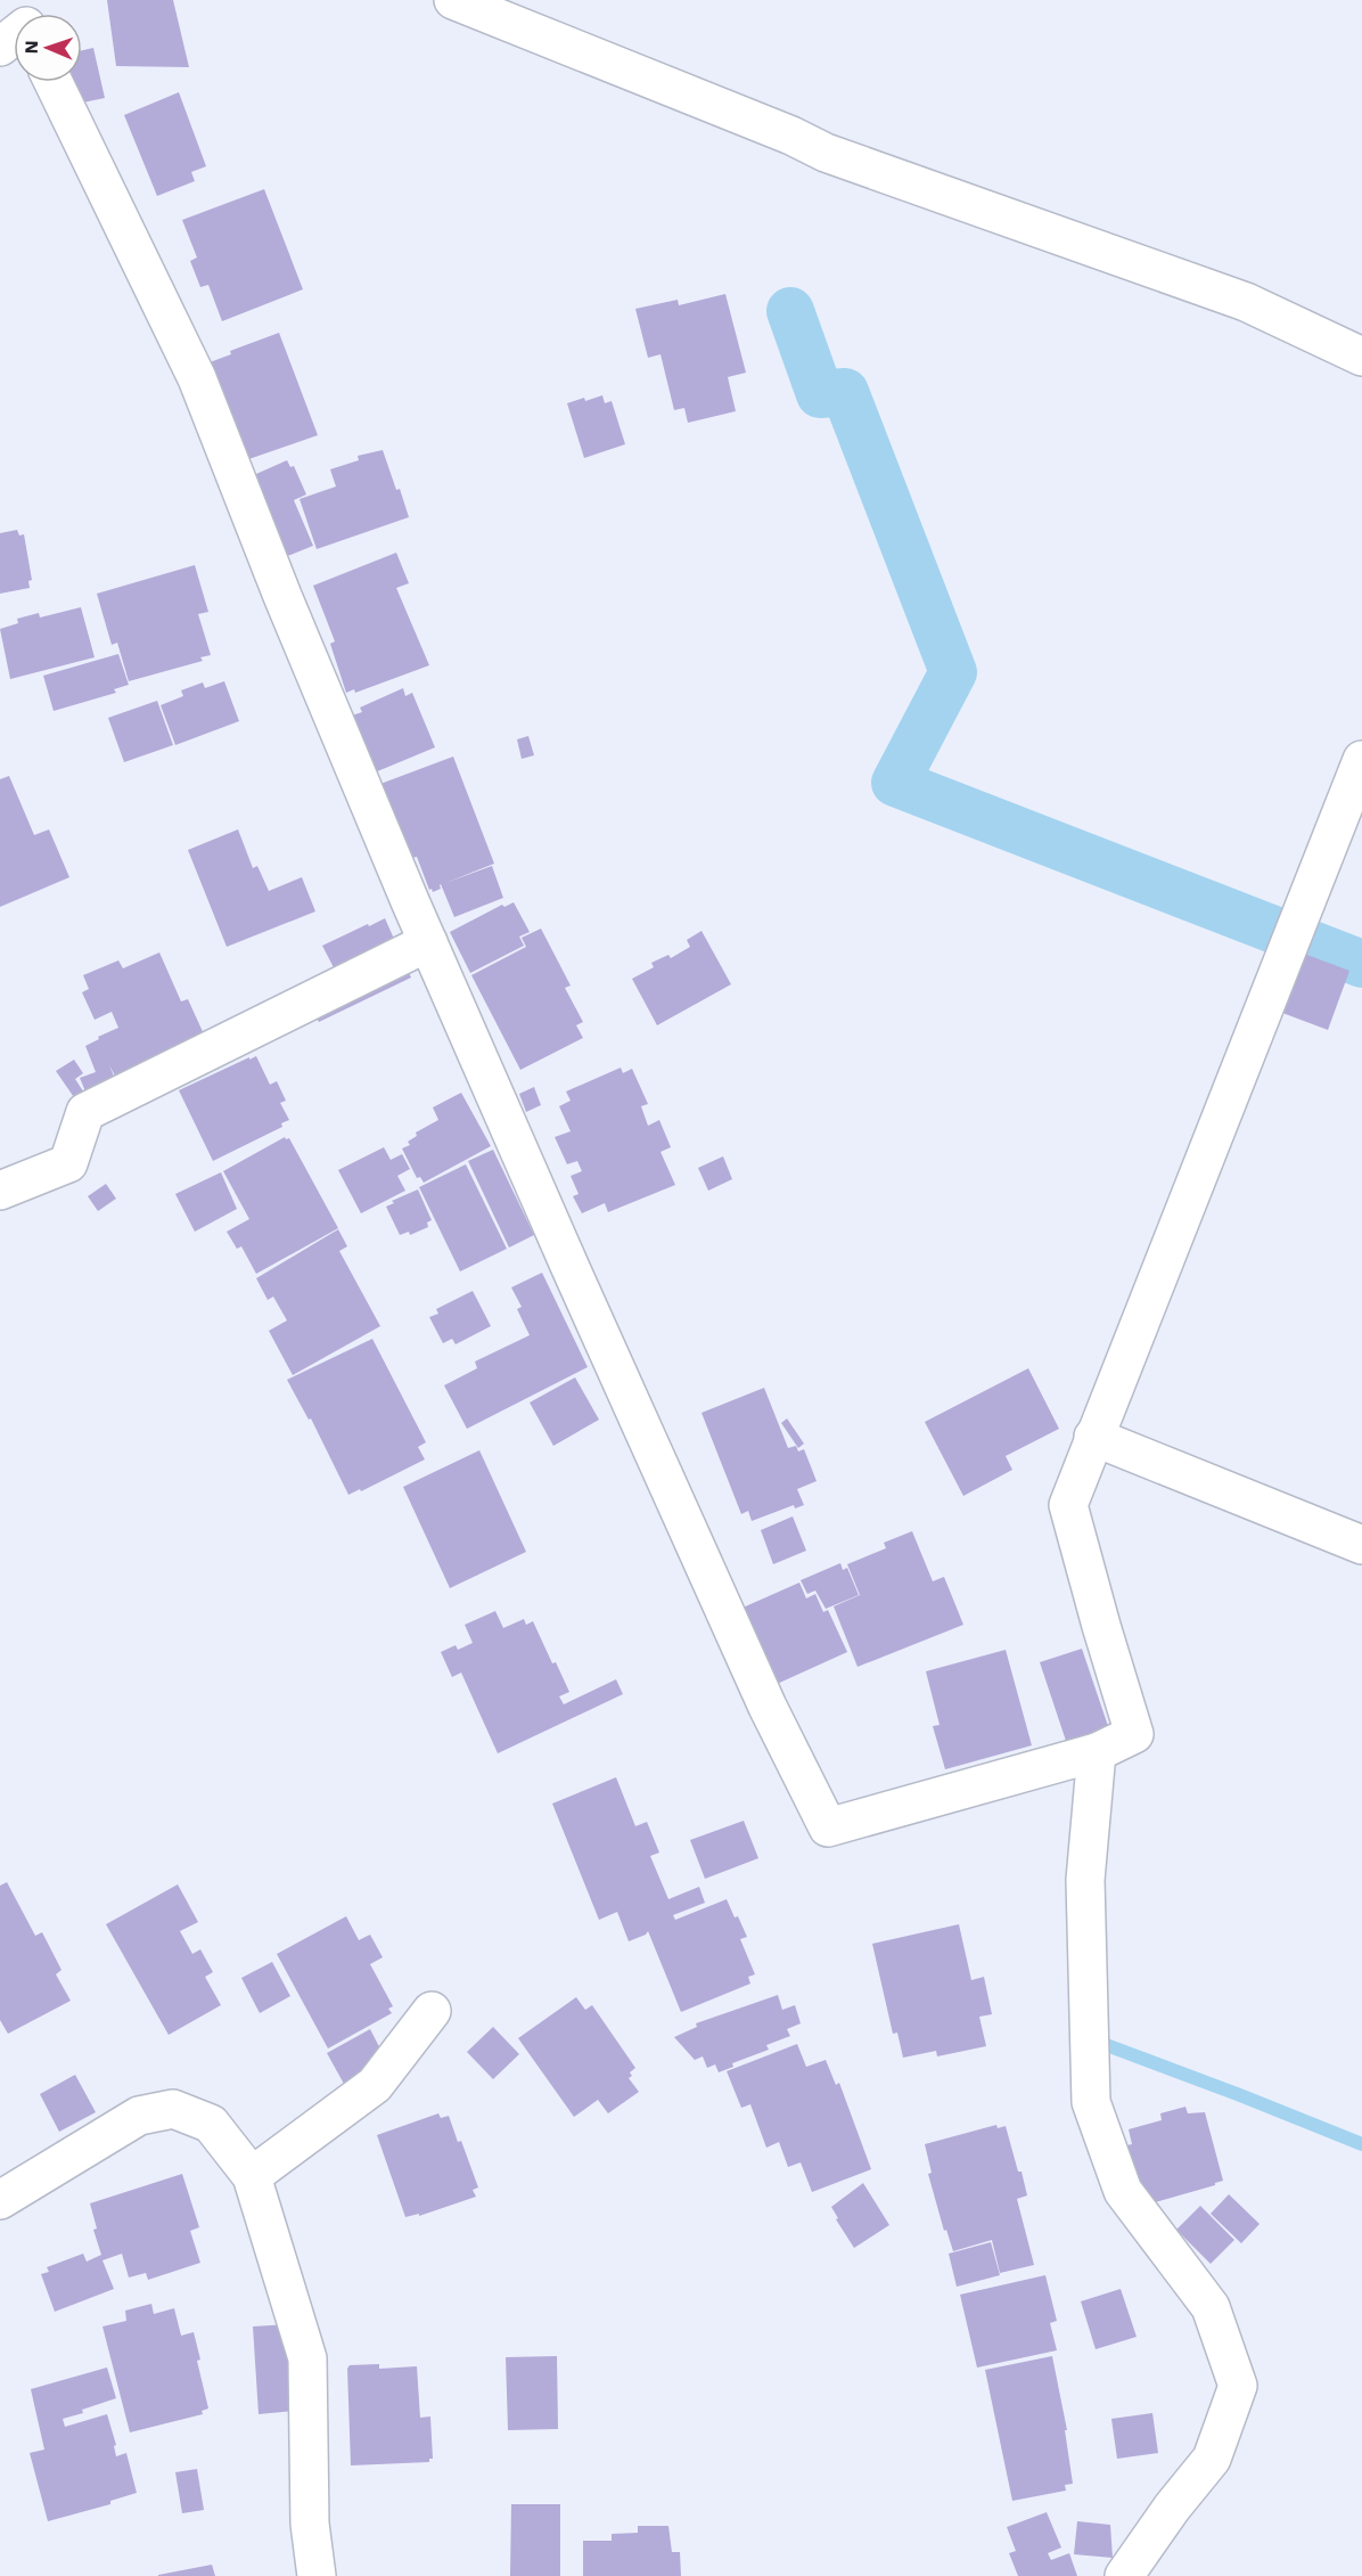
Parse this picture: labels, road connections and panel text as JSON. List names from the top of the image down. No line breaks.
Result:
{"north":"left"}
